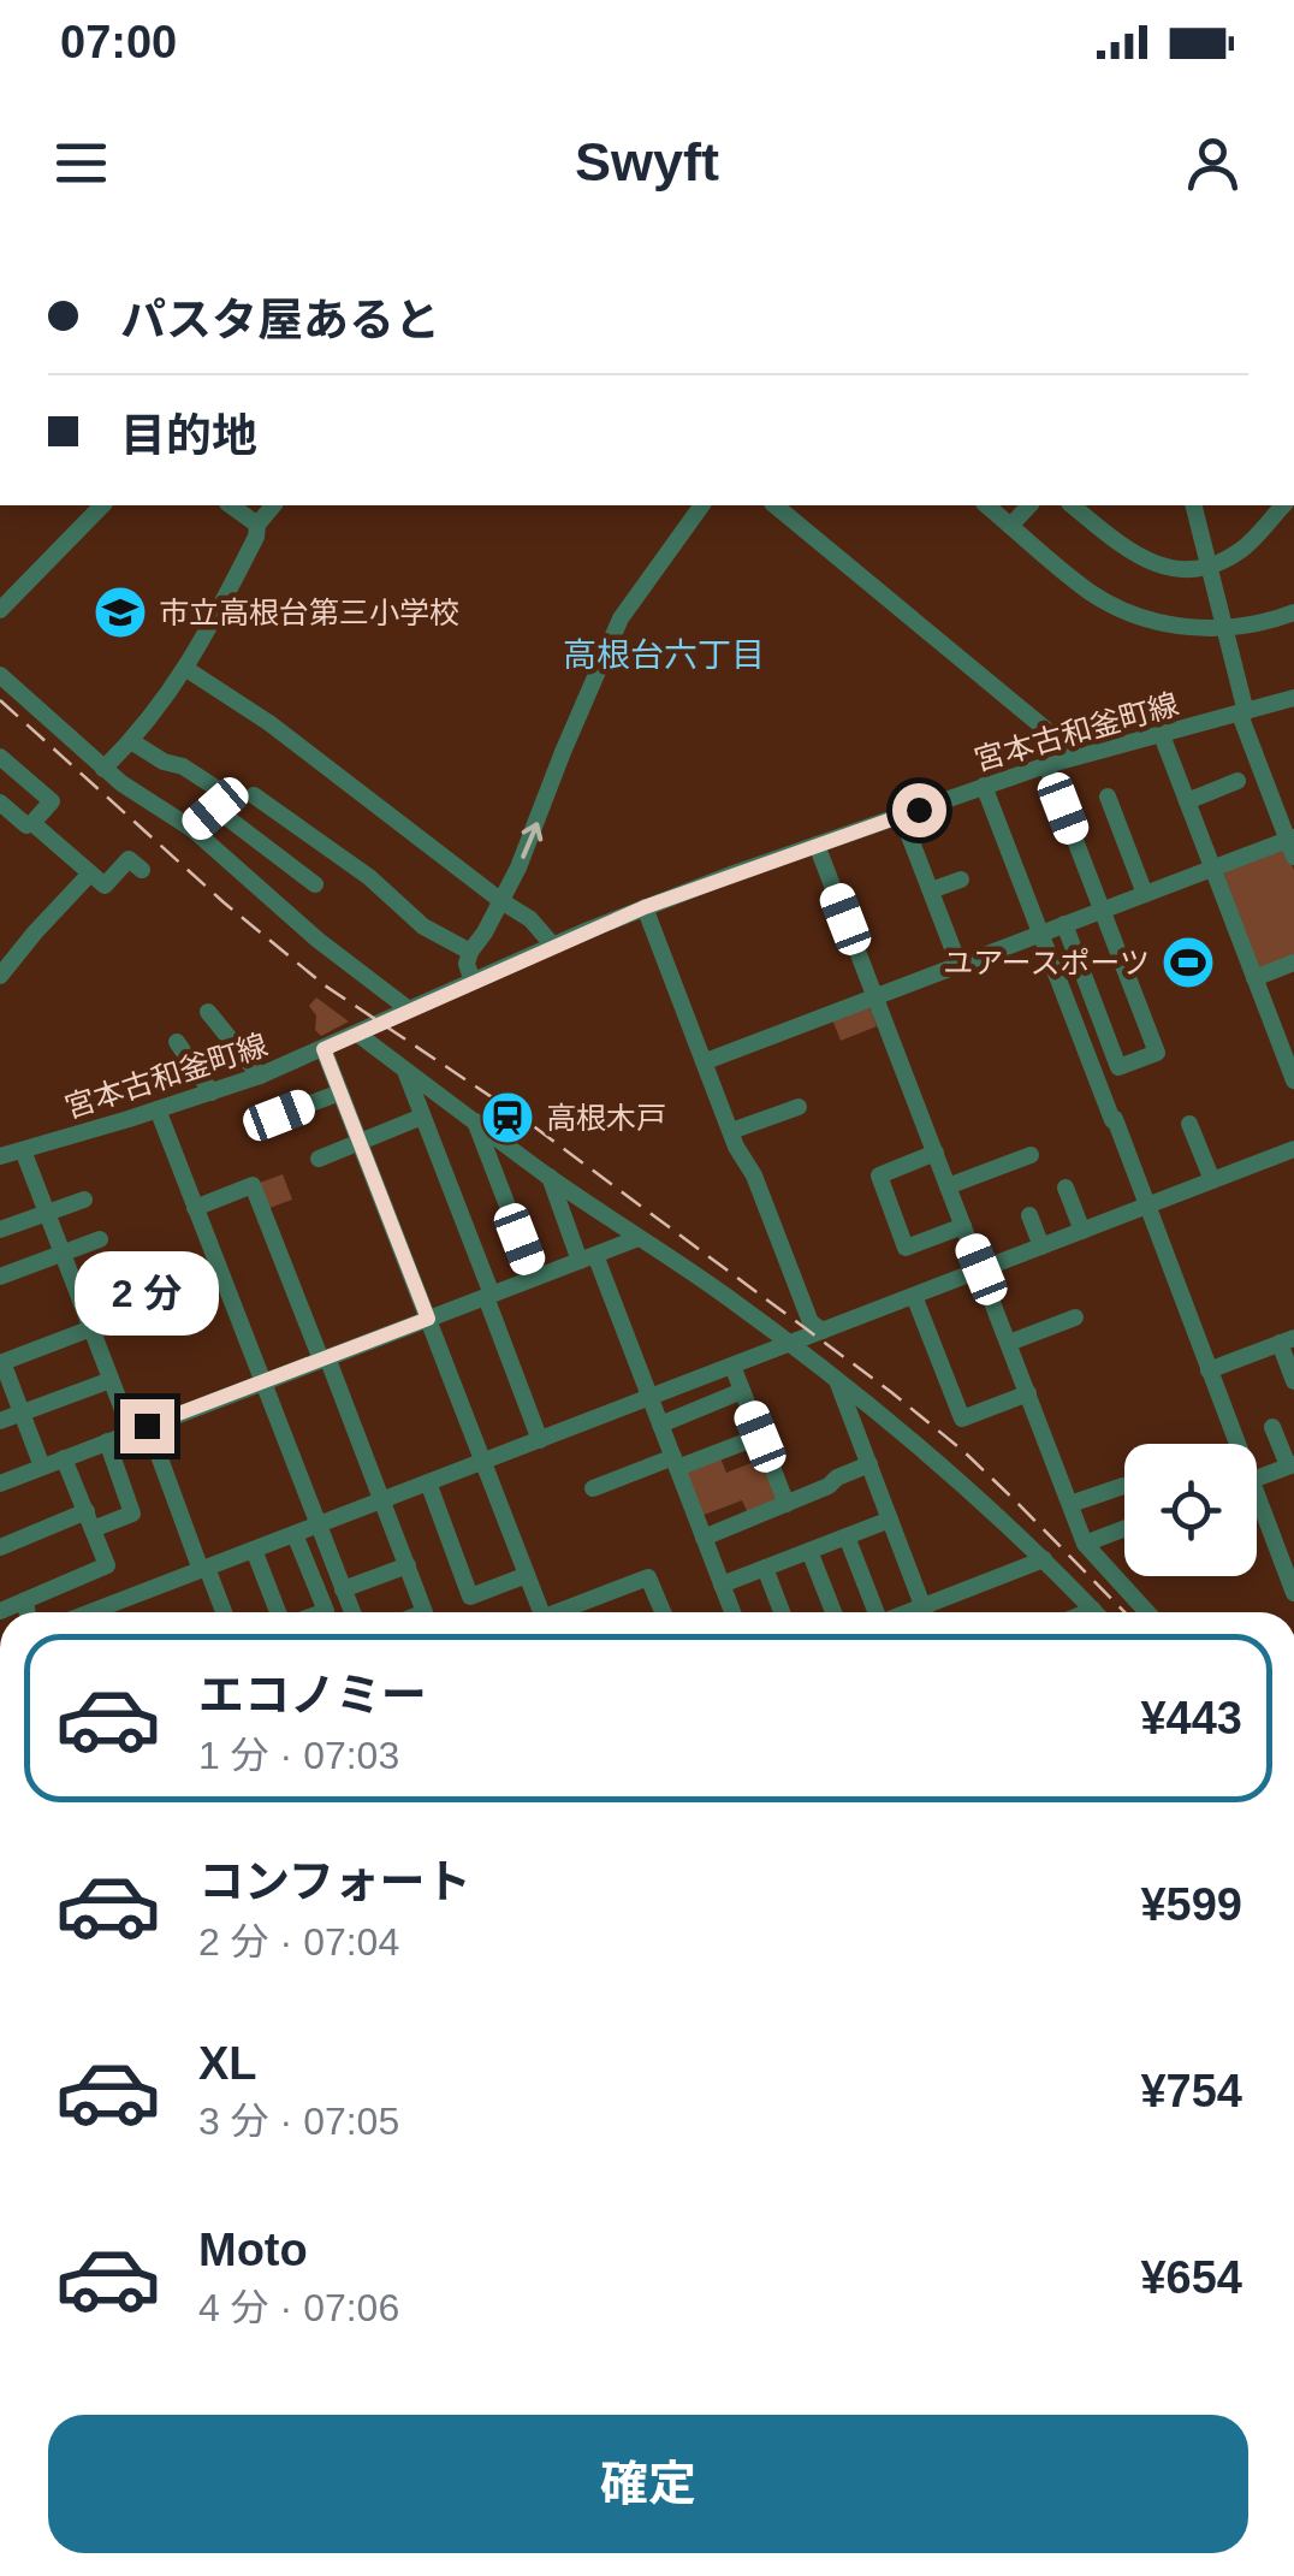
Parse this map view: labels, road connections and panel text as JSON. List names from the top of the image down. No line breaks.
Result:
{"streets":{"street":["宮本古和釜町線"]},"districts":["高根台六丁目"],"places":{"school or university":["市立高根台第三小学校"],"sports":["ユアースポーツ"],"station":["高根木戸"]},"page":{"status":"07:00","header":"Swyft","banner":["パスタ屋あると","目的地"],"bubble":"2 分","list":[{"name":"エコノミー","note":"1 分 · 07:03","value":"¥443"},{"name":"コンフォート","note":"2 分 · 07:04","value":"¥599"},{"name":"XL","note":"3 分 · 07:05","value":"¥754"},{"name":"Moto","note":"4 分 · 07:06","value":"¥654"}],"buttons":"確定"}}
